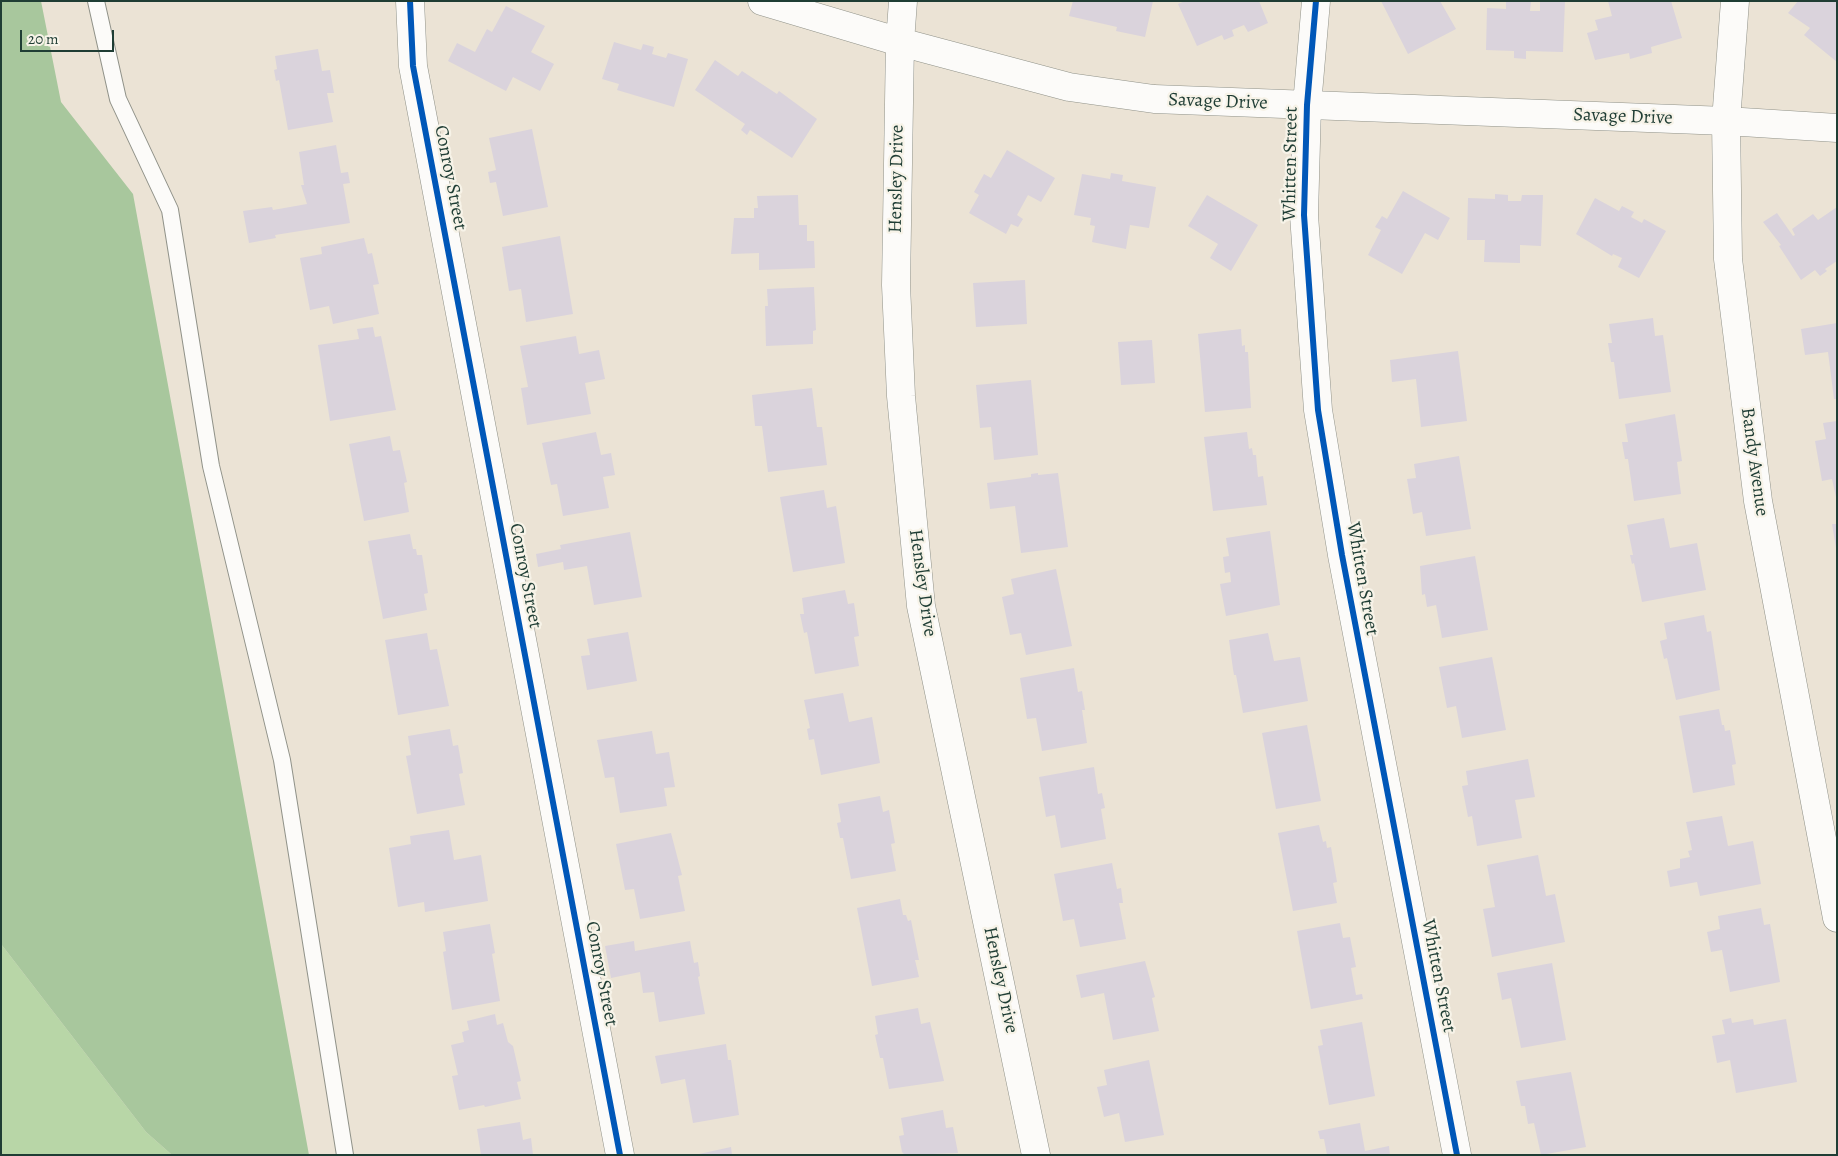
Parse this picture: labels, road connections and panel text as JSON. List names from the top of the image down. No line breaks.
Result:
{"streets":{"street":["Savage Drive","Whitten Street","Conroy Street","Hensley Drive","Bandy Avenue"]},"crossings":[["Savage Drive","Whitten Street"],["Savage Drive","Hensley Drive"],["Savage Drive","Bandy Avenue"]],"scale_bar":"20 m"}
